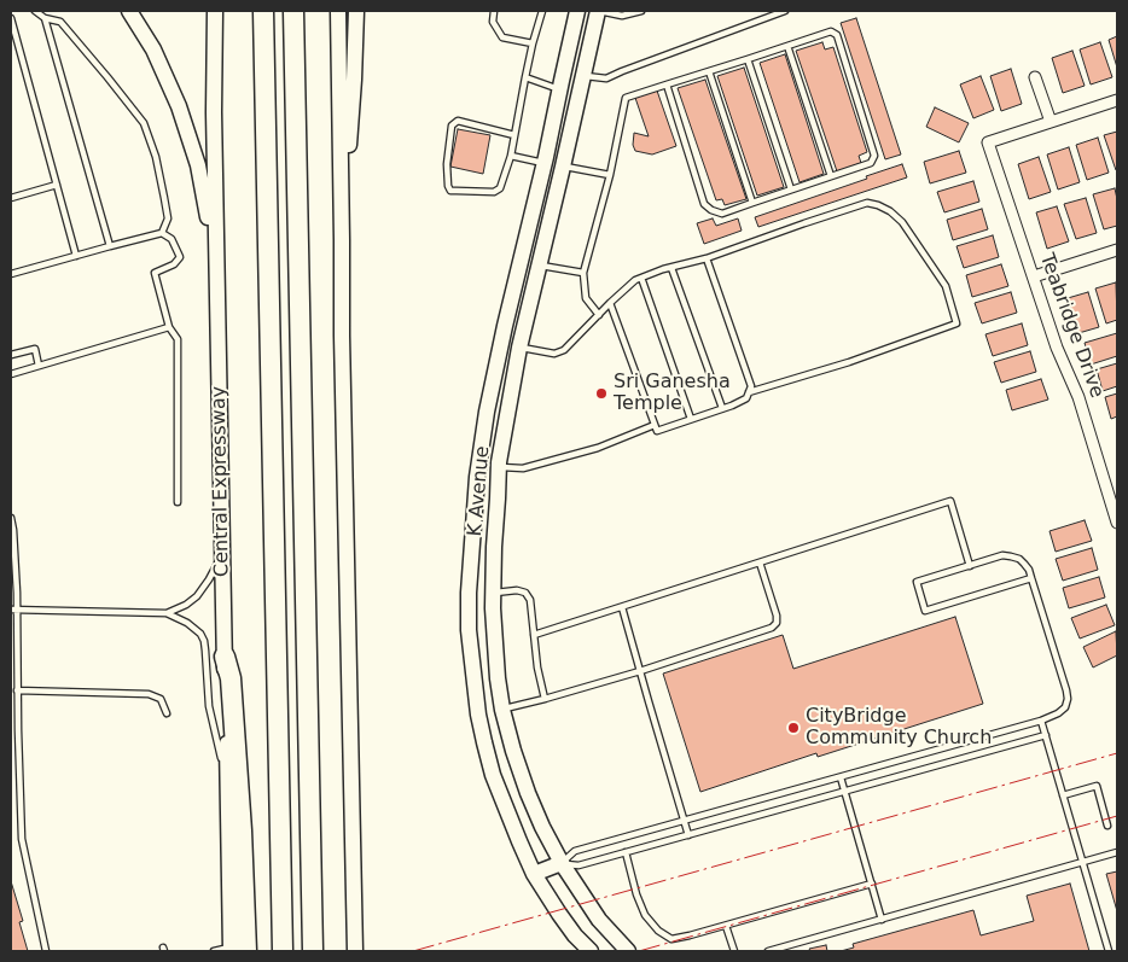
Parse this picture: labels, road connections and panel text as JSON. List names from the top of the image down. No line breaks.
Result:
{"streets":{"main road":["Central Expressway","K Avenue"],"street":["Teabridge Drive"]},"places":["Sri Ganesha Temple","CityBridge Community Church"]}
